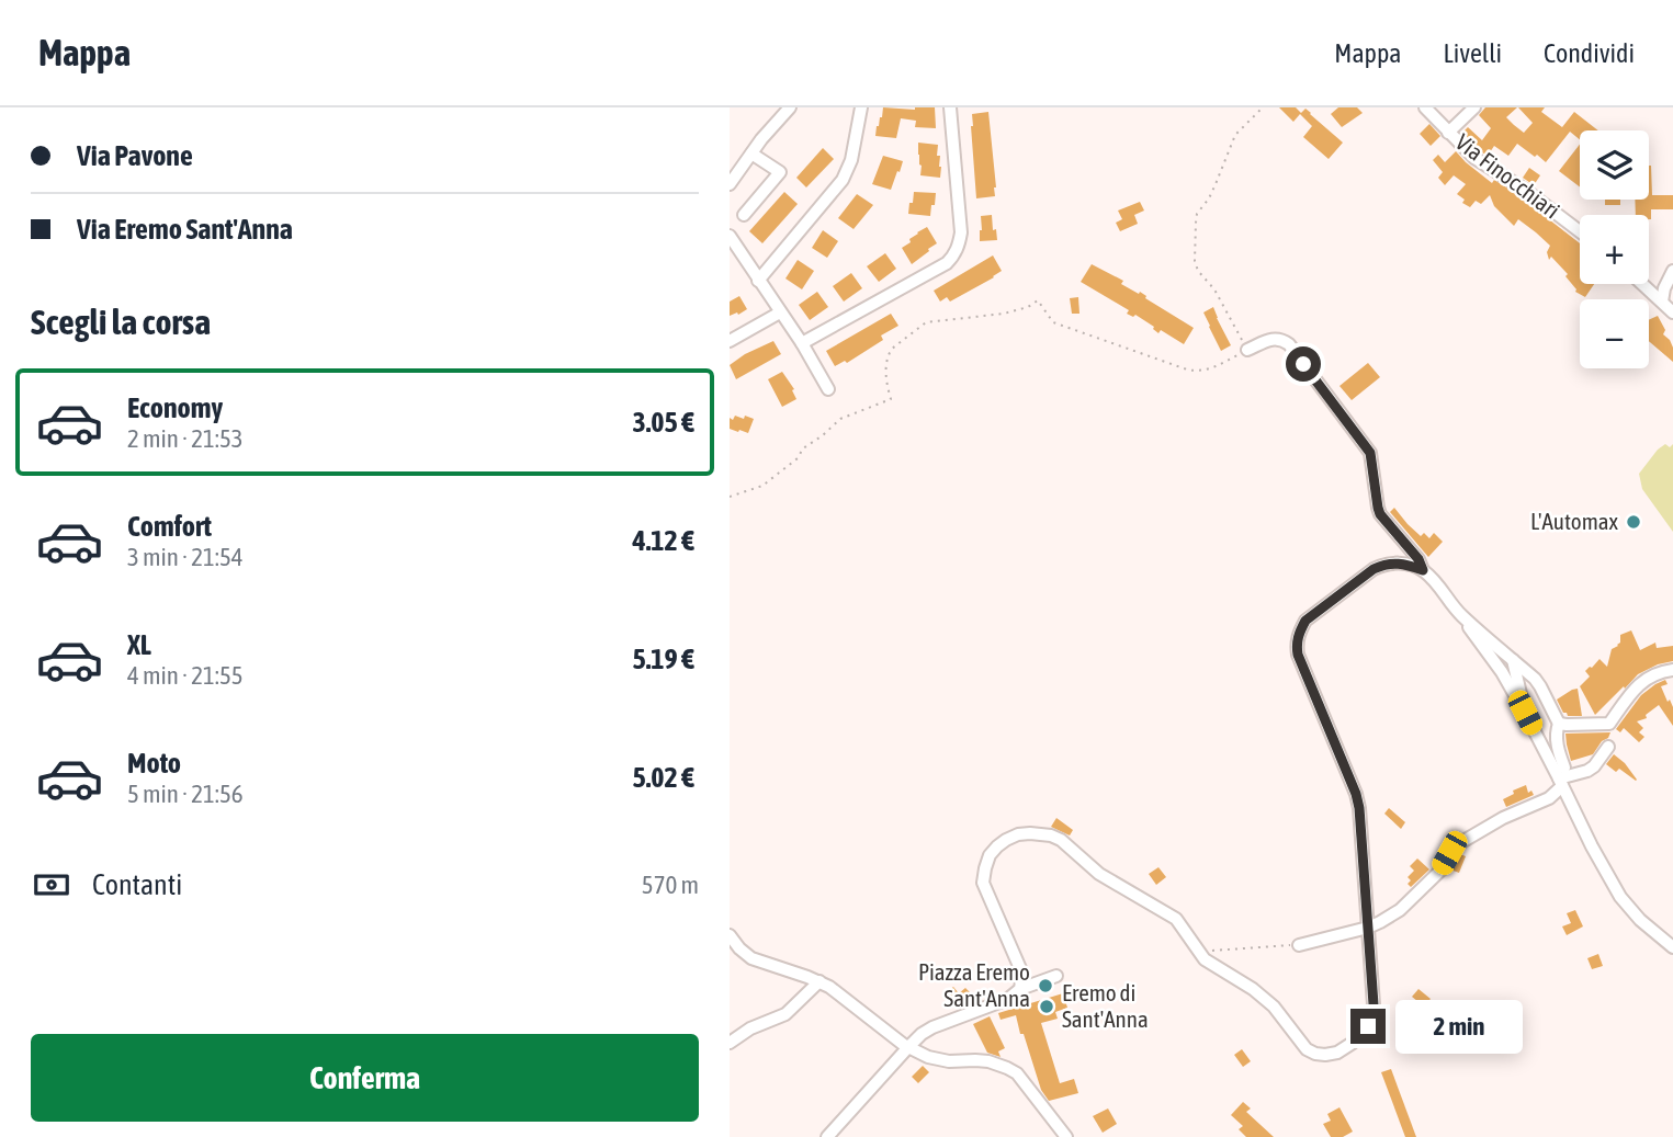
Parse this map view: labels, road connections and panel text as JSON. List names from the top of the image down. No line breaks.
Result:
{"streets":{"street":["Via Finocchiari"]},"places":["L'Automax","Piazza Eremo Sant'Anna","Eremo di Sant'Anna"],"page":{"header":"Mappa","nav":["Mappa","Livelli","Condividi"],"banner":["Via Pavone","Via Eremo Sant'Anna"],"map_buttons":["+","−"],"heading":"Scegli la corsa","list":[{"name":"Economy","note":"2 min · 21:53","value":"3.05 €"},{"name":"Comfort","note":"3 min · 21:54","value":"4.12 €"},{"name":"XL","note":"4 min · 21:55","value":"5.19 €"},{"name":"Moto","note":"5 min · 21:56","value":"5.02 €"}],"pay":["Contanti","570 m"],"bubble":"2 min","buttons":"Conferma"}}
